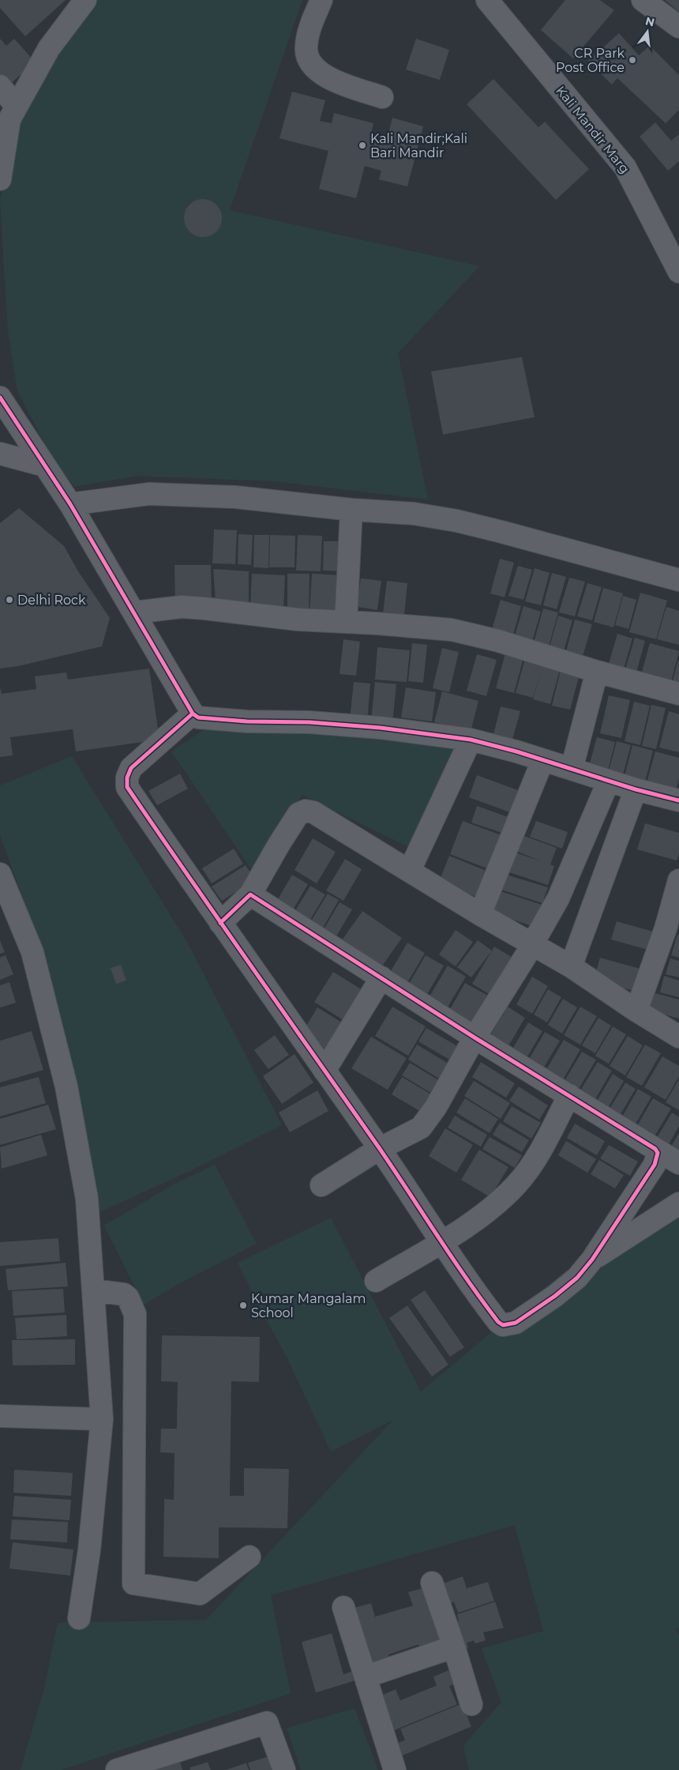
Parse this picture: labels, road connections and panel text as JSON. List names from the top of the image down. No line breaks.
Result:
{"streets":{"street":["Kali Mandir Marg"]},"places":["CR Park Post Office","Kali Mandir;Kali Bari Mandir","Delhi Rock","Kumar Mangalam School"],"north":"top"}
